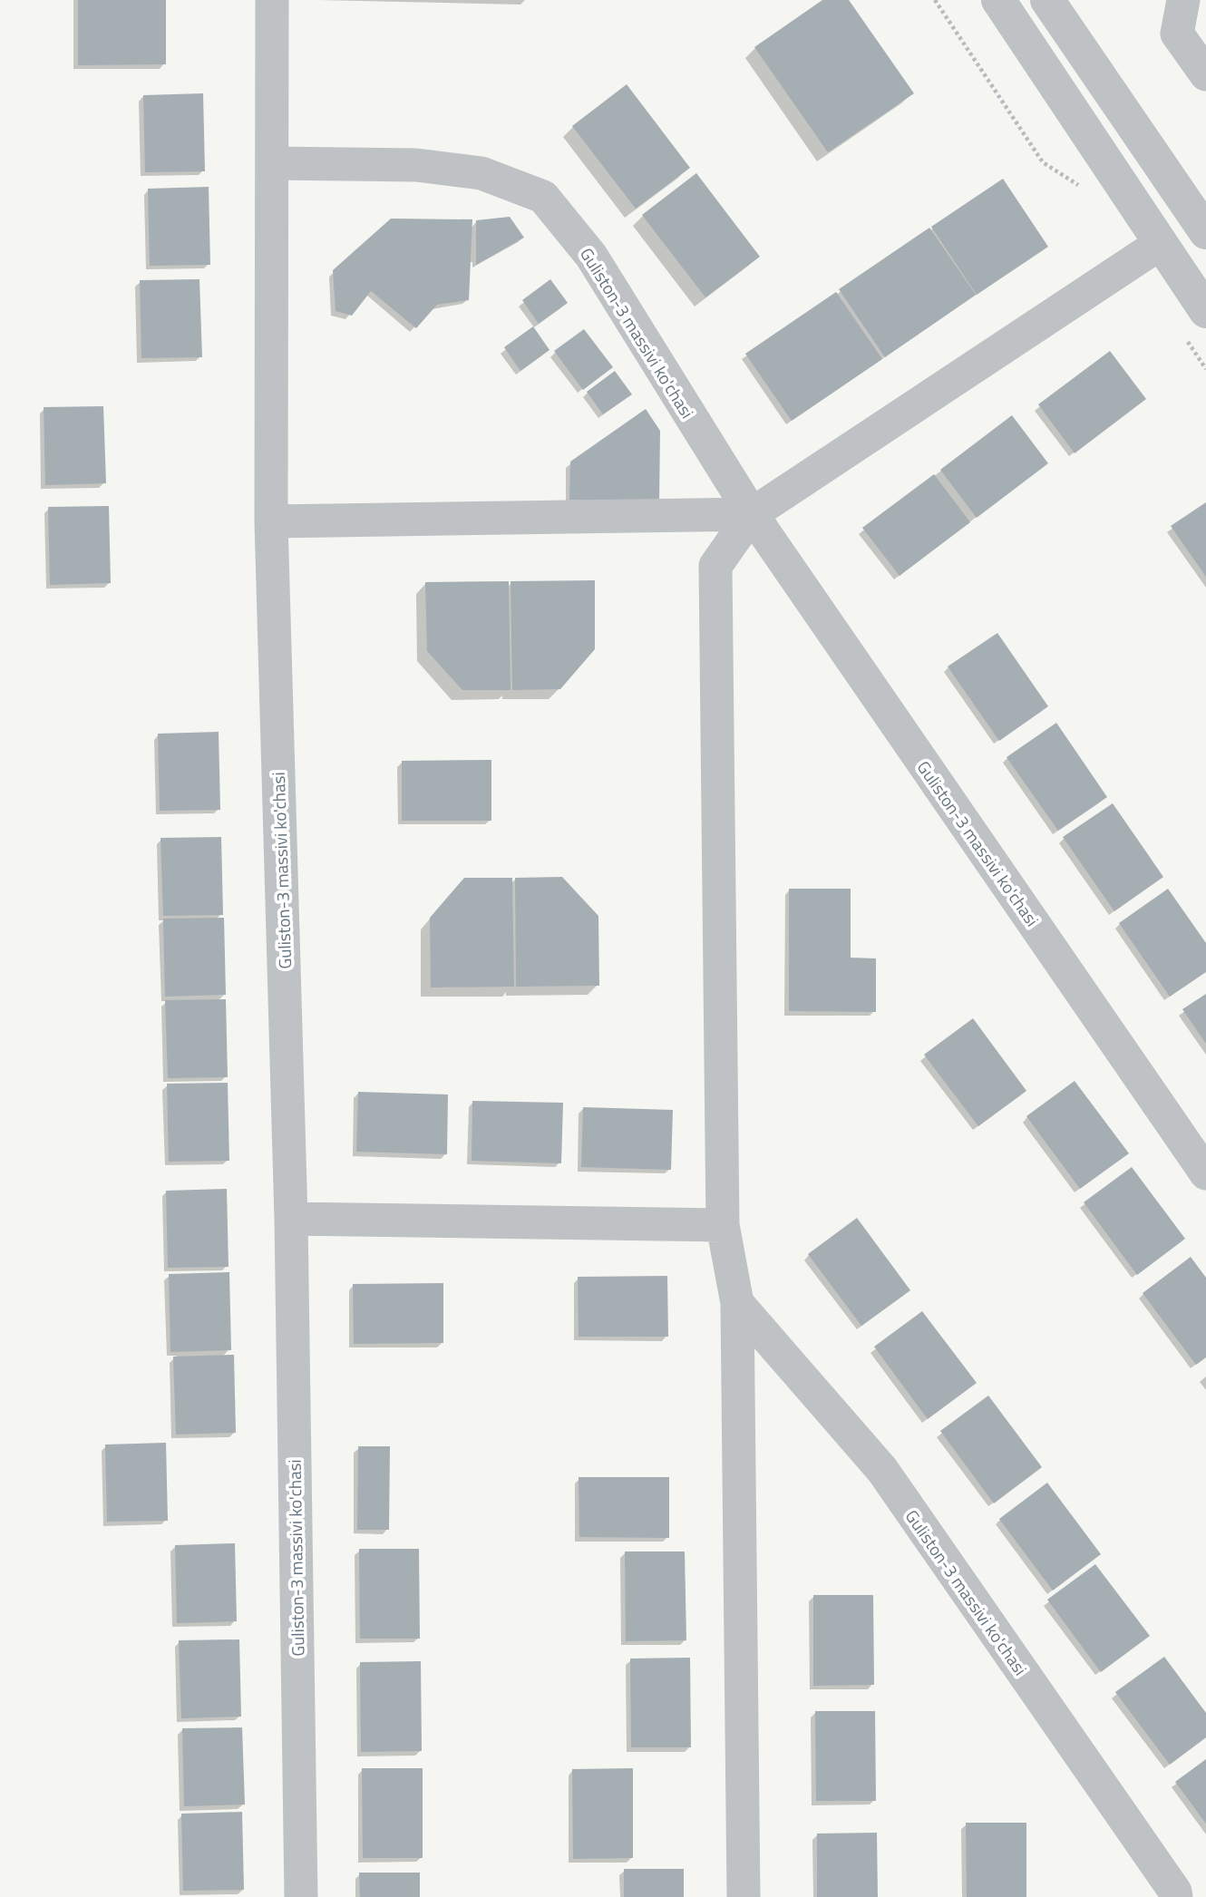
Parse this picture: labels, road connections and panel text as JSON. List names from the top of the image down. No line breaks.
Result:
{"streets":{"street":["Guliston-3 massivi ko'chasi"]}}
